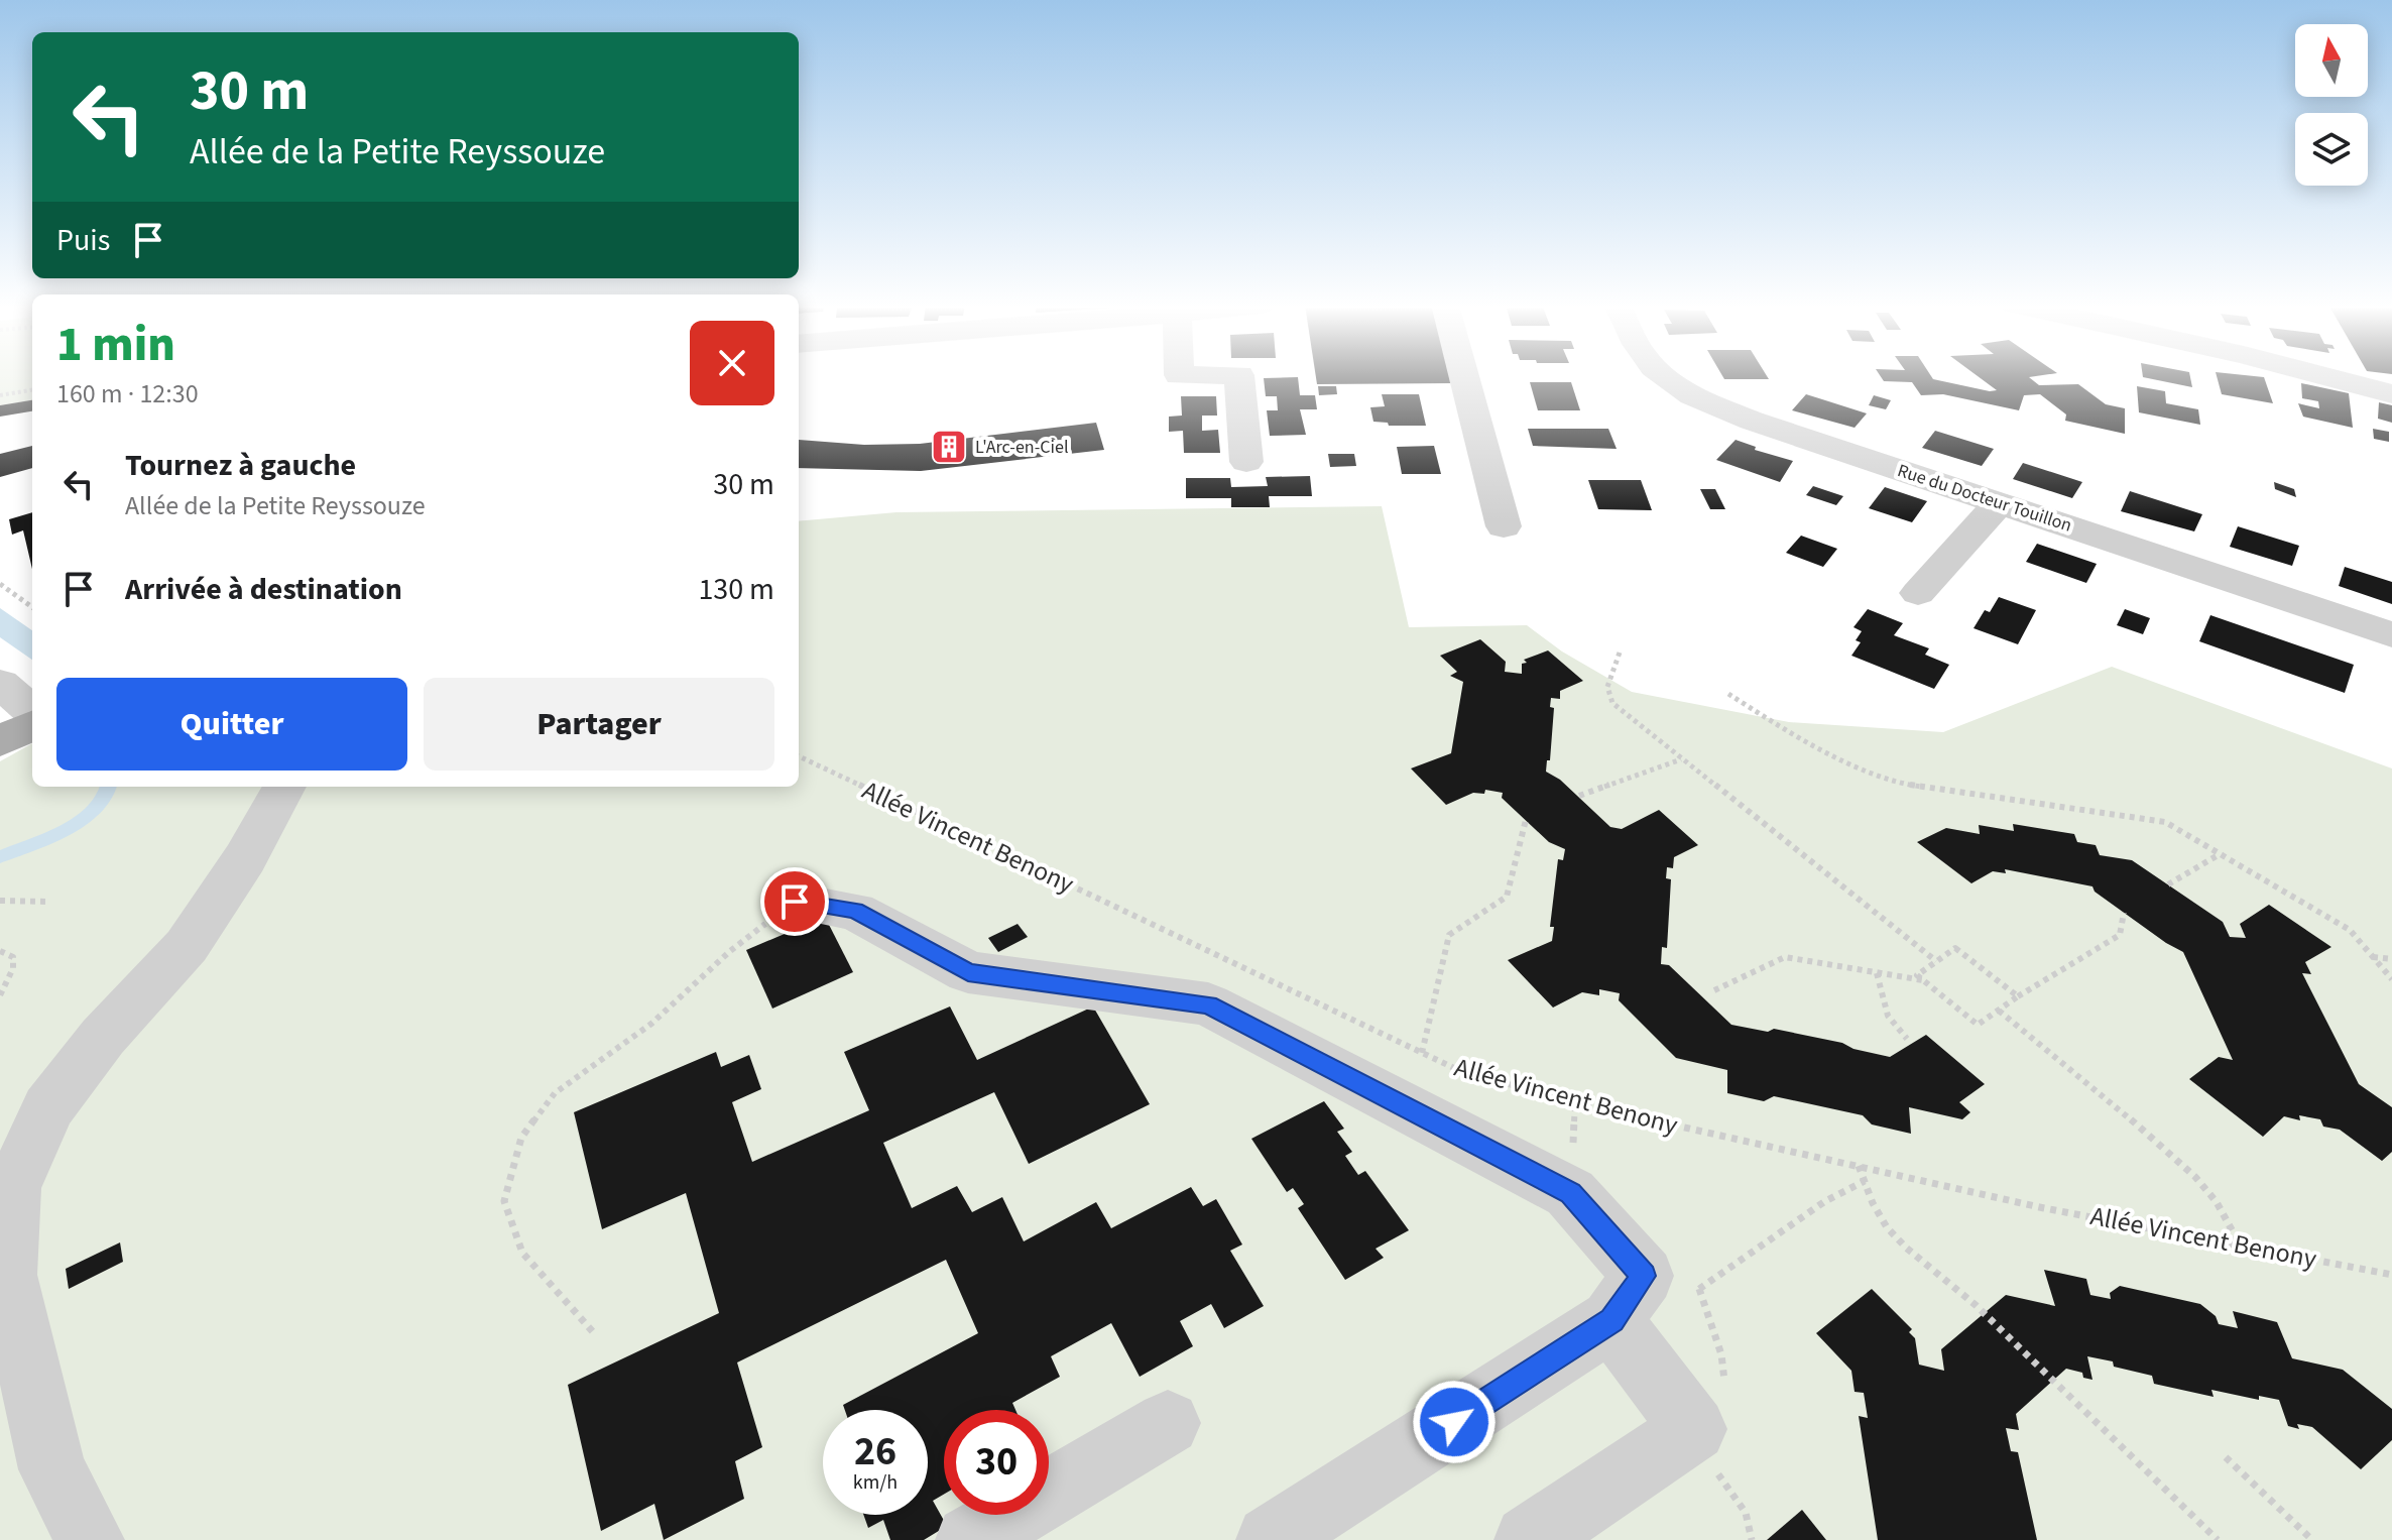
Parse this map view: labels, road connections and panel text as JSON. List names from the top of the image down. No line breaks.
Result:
{"streets":{"street":["Rue du Docteur Touillon"],"path":["Allée Vincent Benony"]},"places":{"building":["L'Arc-en-Ciel"]},"north":"top","page":{"turn":["30 m","Allée de la Petite Reyssouze"],"then":"Puis","heading":["1 min","160 m · 12:30"],"list":[{"name":"Tournez à gauche","note":"Allée de la Petite Reyssouze","value":"30 m"},{"name":"Arrivée à destination","value":"130 m"}],"buttons":["Quitter","Partager"],"speed":"26 km/h","limit":"30"}}
